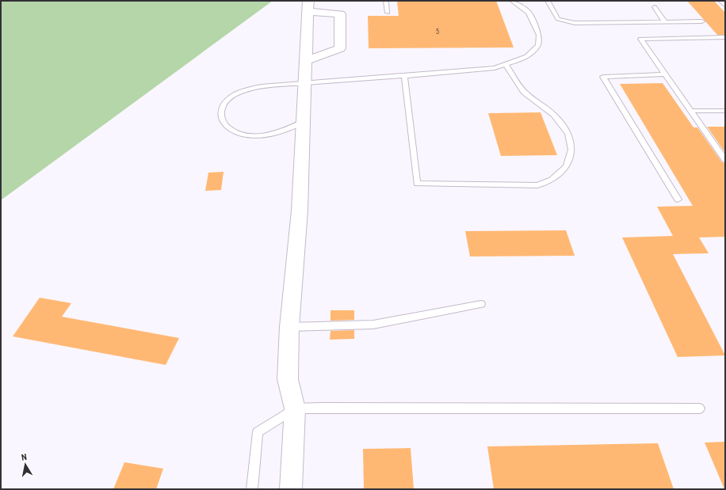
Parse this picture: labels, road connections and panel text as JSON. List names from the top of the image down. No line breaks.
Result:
{"house_numbers":["5"],"north":"top"}
